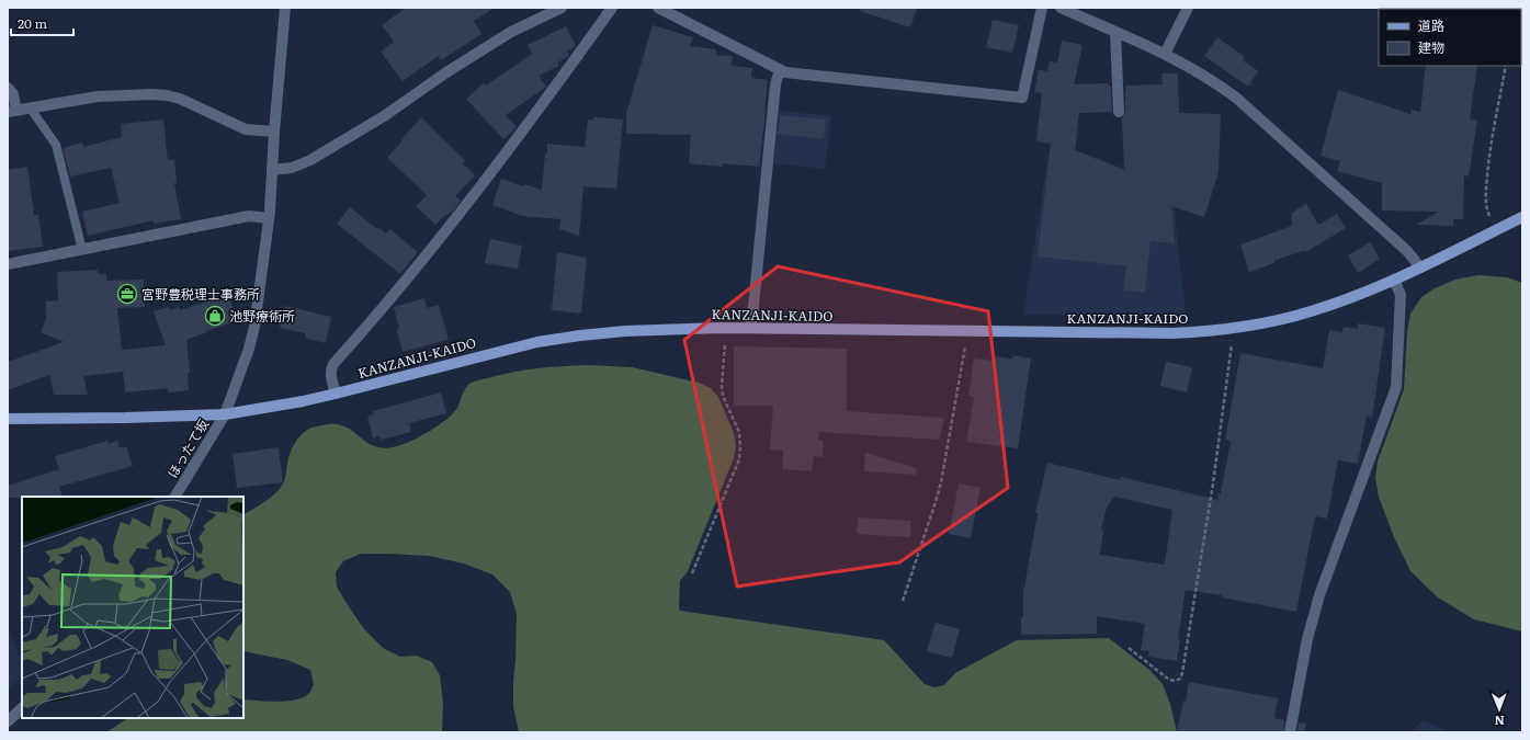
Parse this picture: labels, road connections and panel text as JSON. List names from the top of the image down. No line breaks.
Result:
{"streets":{"main road":["KANZANJI-KAIDO"],"street":["ほったて坂"]},"crossings":[["KANZANJI-KAIDO","ほったて坂"]],"places":{"office":["宮野豊税理士事務所"],"shop":["池野療術所"]},"legend":["道路","建物"],"scale_bar":"20 m","north":"bottom"}
